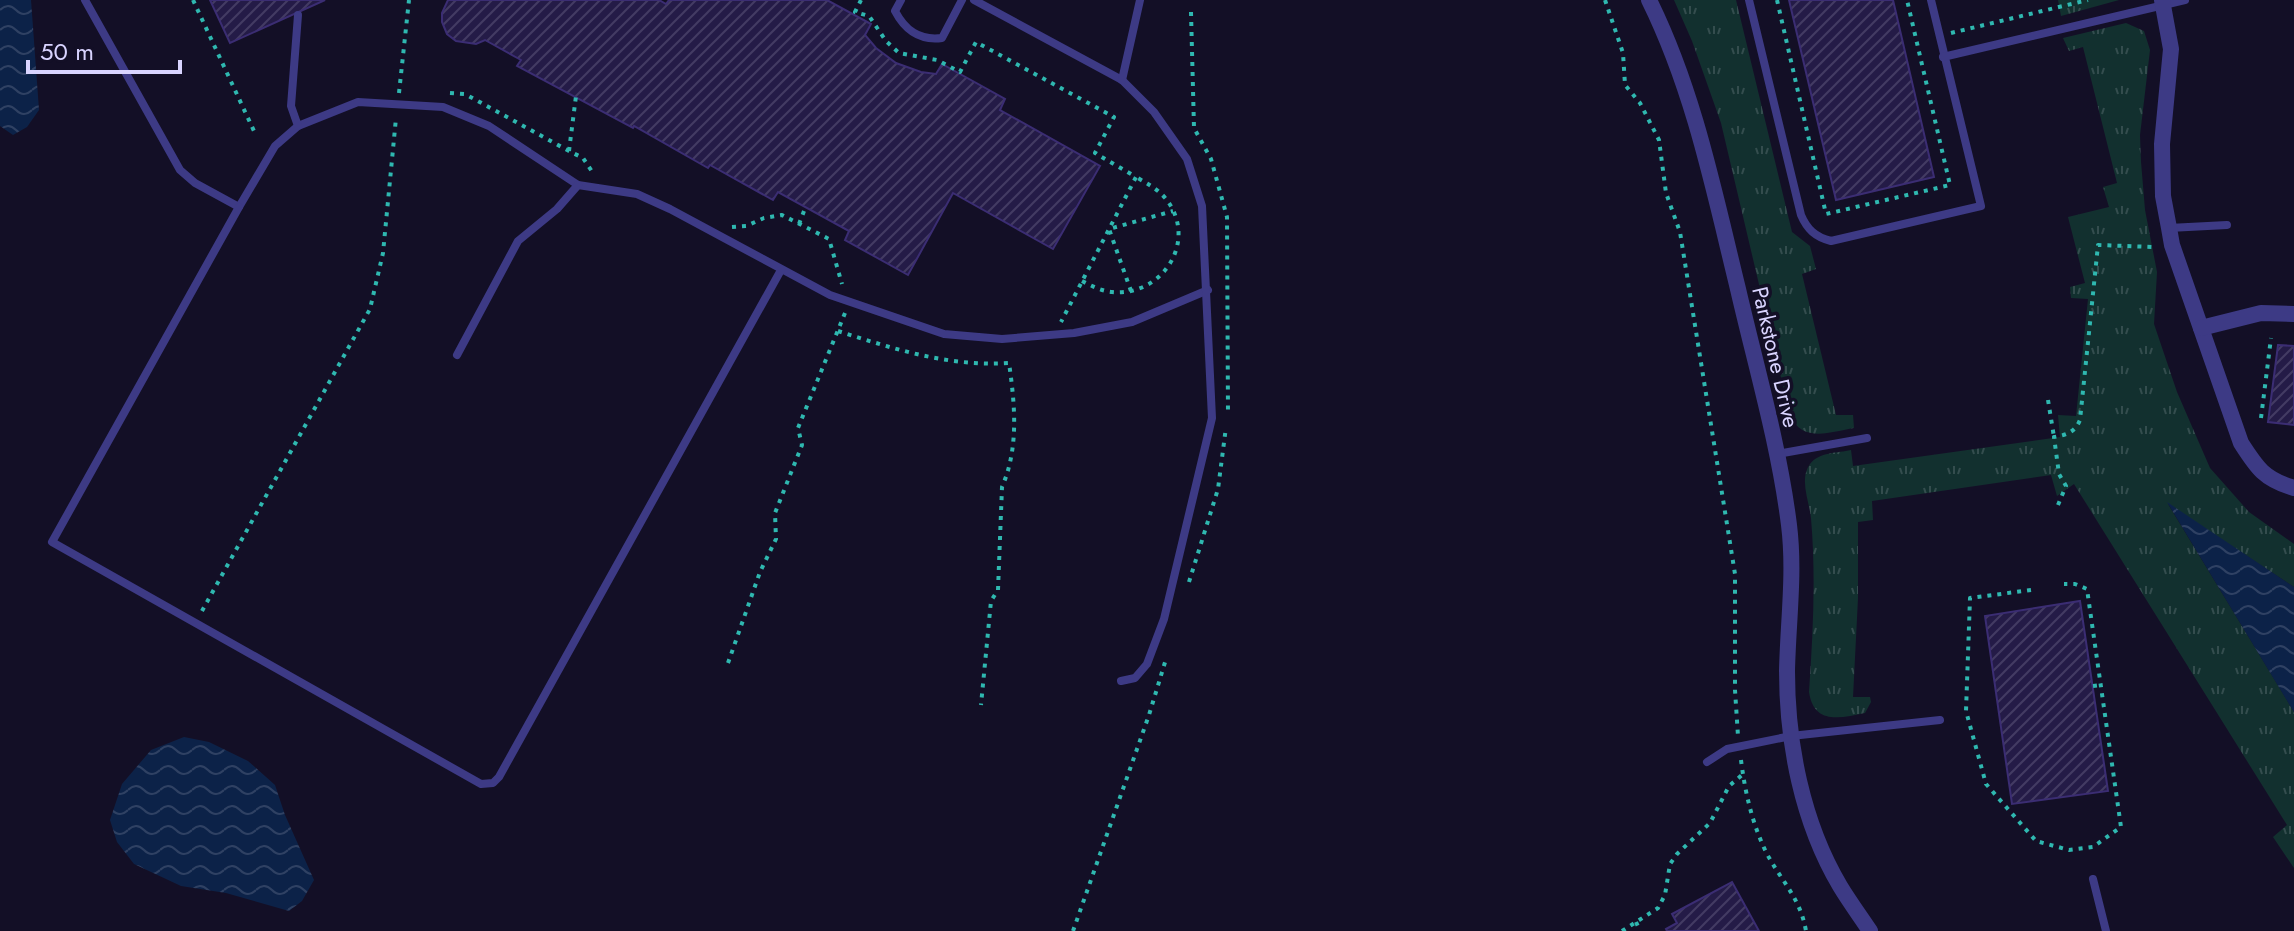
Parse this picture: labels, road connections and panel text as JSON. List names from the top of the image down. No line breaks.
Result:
{"streets":{"street":["Parkstone Drive"]},"scale_bar":"50 m"}
